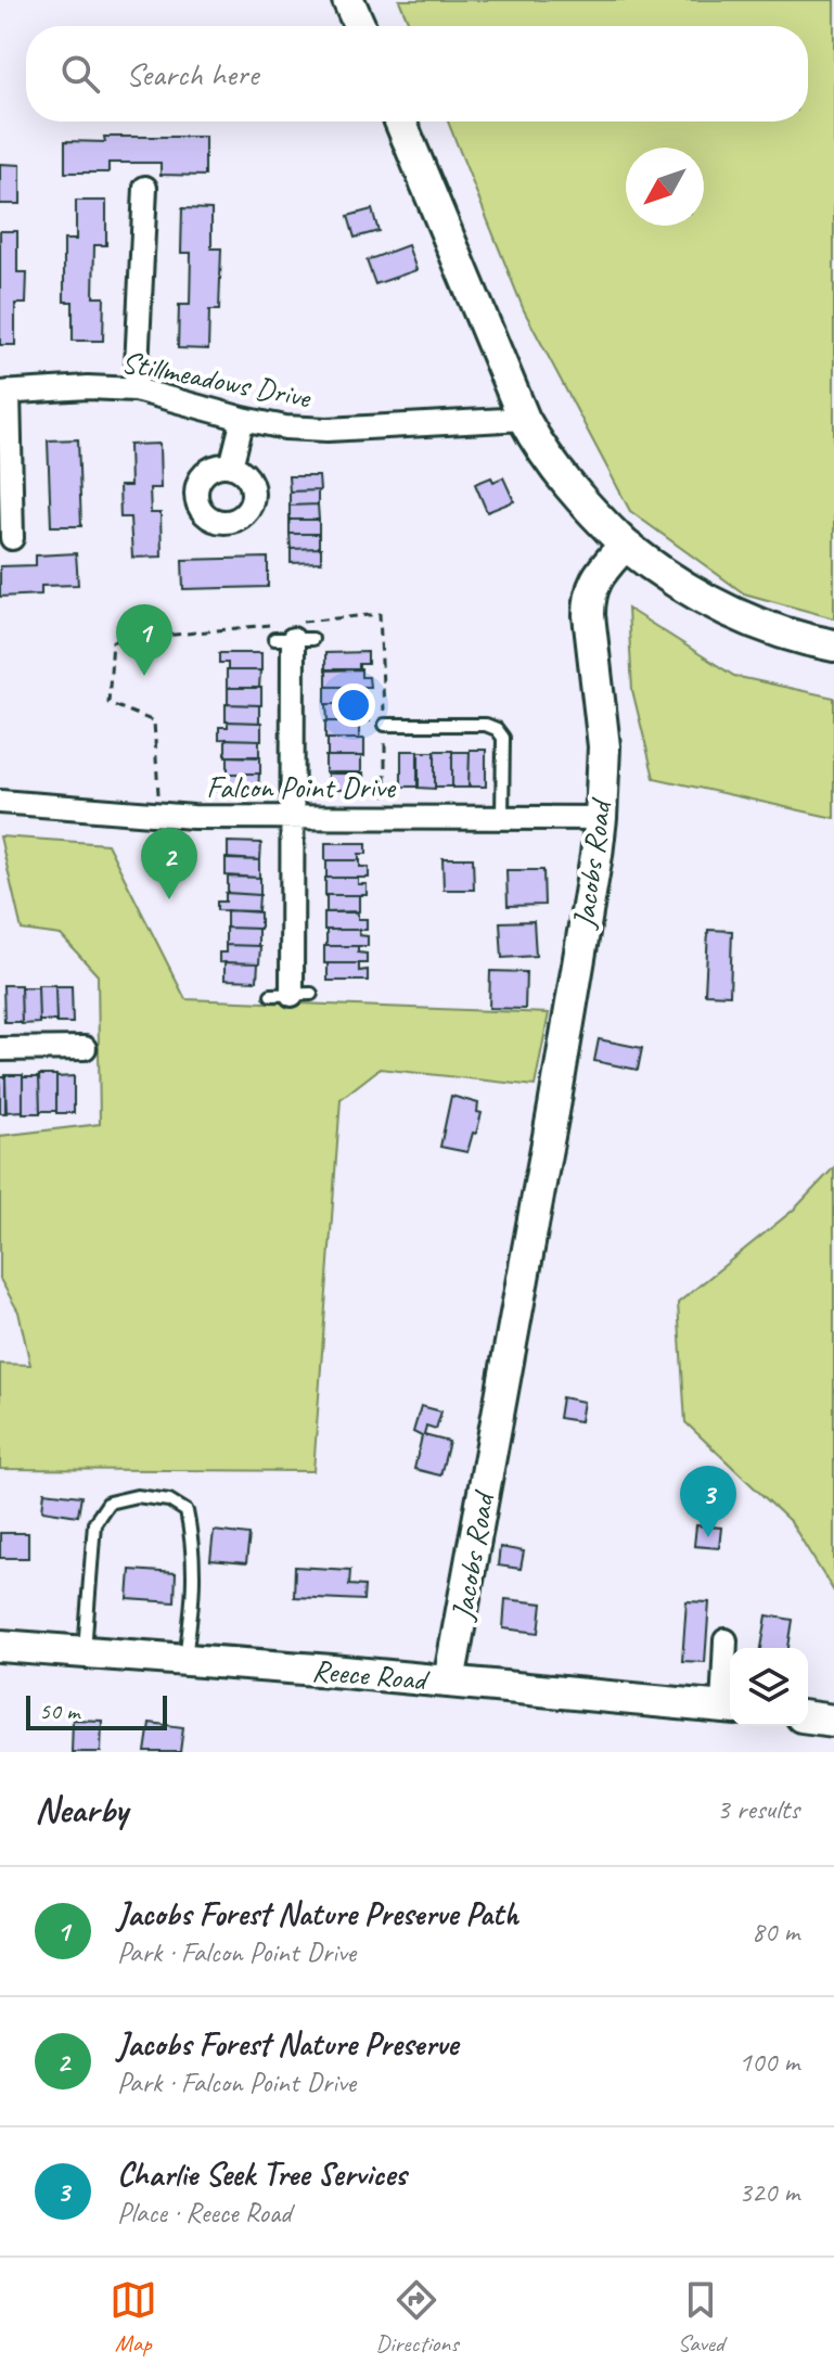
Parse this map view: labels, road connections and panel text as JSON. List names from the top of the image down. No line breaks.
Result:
{"streets":{"street":["Stillmeadows Drive","Falcon Point Drive","Jacobs Road","Reece Road"]},"crossings":[["Falcon Point Drive","Jacobs Road"],["Jacobs Road","Reece Road"]],"scale_bar":"50 m","north":"bottom left","page":{"search":"Search here","pins":["1","2","3"],"scale":"50 m","heading":["Nearby","3 results"],"list":[{"mark":"1","name":"Jacobs Forest Nature Preserve Path","note":"Park · Falcon Point Drive","value":"80 m"},{"mark":"2","name":"Jacobs Forest Nature Preserve","note":"Park · Falcon Point Drive","value":"100 m"},{"mark":"3","name":"Charlie Seek Tree Services","note":"Place · Reece Road","value":"320 m"}],"nav":["Map","Directions","Saved"]}}
